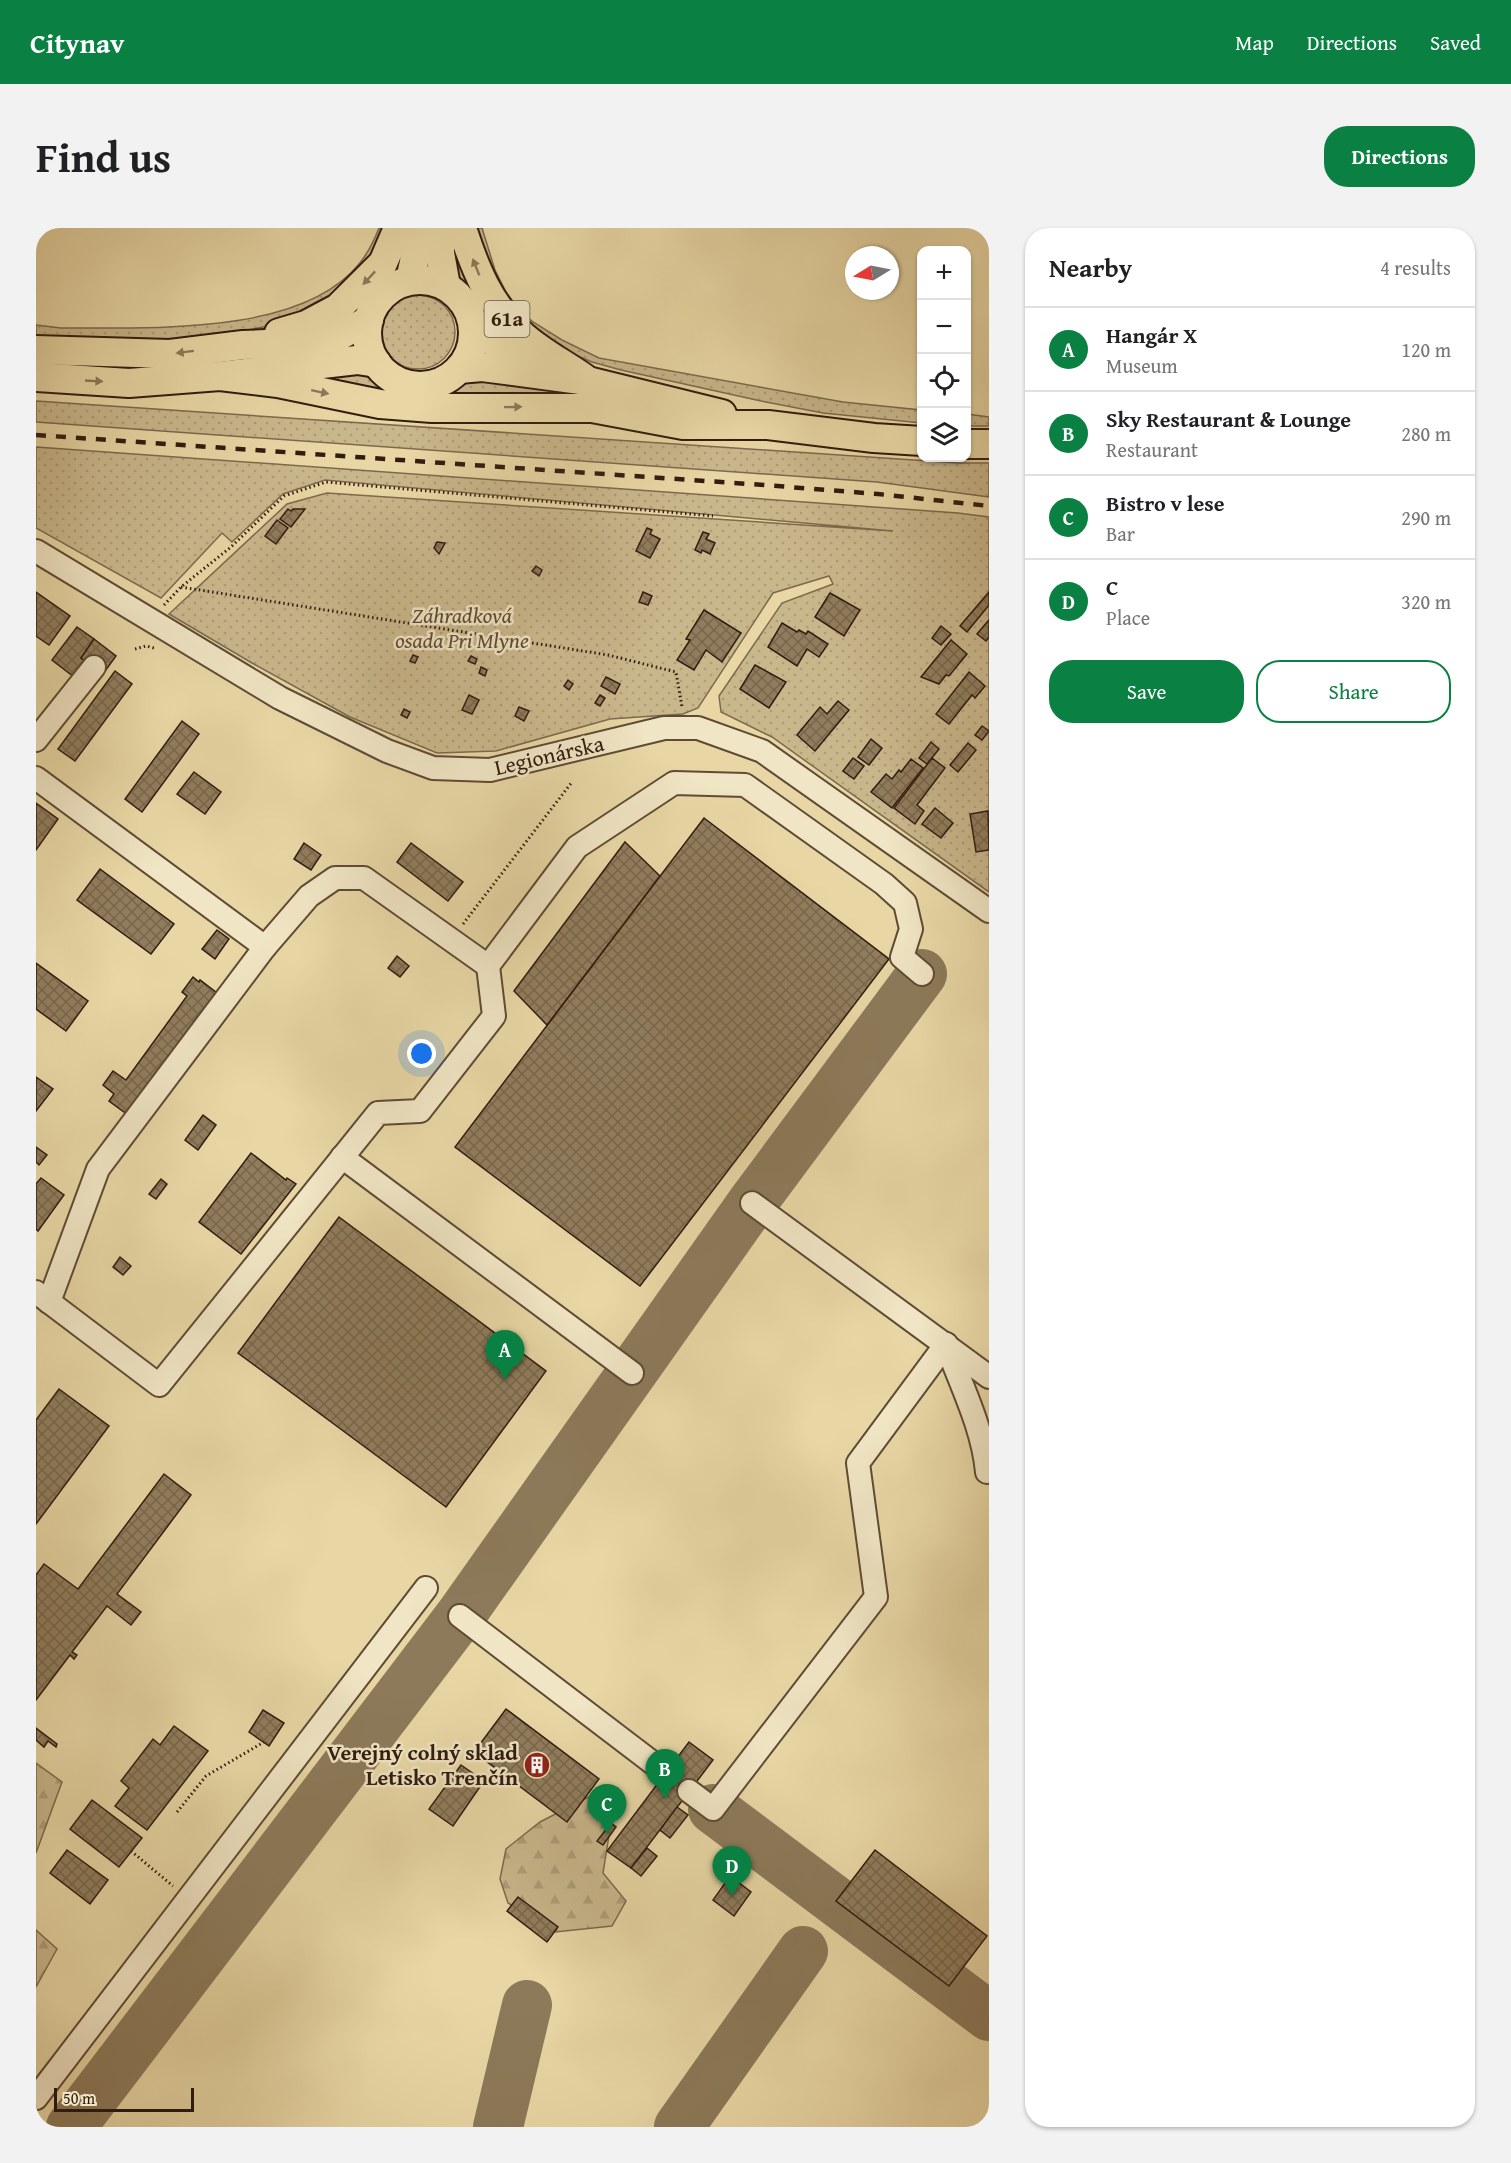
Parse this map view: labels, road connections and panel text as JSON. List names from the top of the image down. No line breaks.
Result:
{"streets":{"main road":["61a"],"street":["Legionárska"]},"parks":["Záhradková osada Pri Mlyne"],"places":{"building":["Verejný colný sklad Letisko Trenčín"]},"scale_bar":"50 m","north":"left","page":{"header":"Citynav","nav":["Map","Directions","Saved"],"title":"Find us","buttons":["Directions",["Save","Share"]],"heading":["Nearby","4 results"],"map_buttons":["+","−"],"list":[{"mark":"A","name":"Hangár X","note":"Museum","value":"120 m"},{"mark":"B","name":"Sky Restaurant & Lounge","note":"Restaurant","value":"280 m"},{"mark":"C","name":"Bistro v lese","note":"Bar","value":"290 m"},{"mark":"D","name":"C","note":"Place","value":"320 m"}],"pins":["A","B","C","D"],"scale":"50 m"}}
